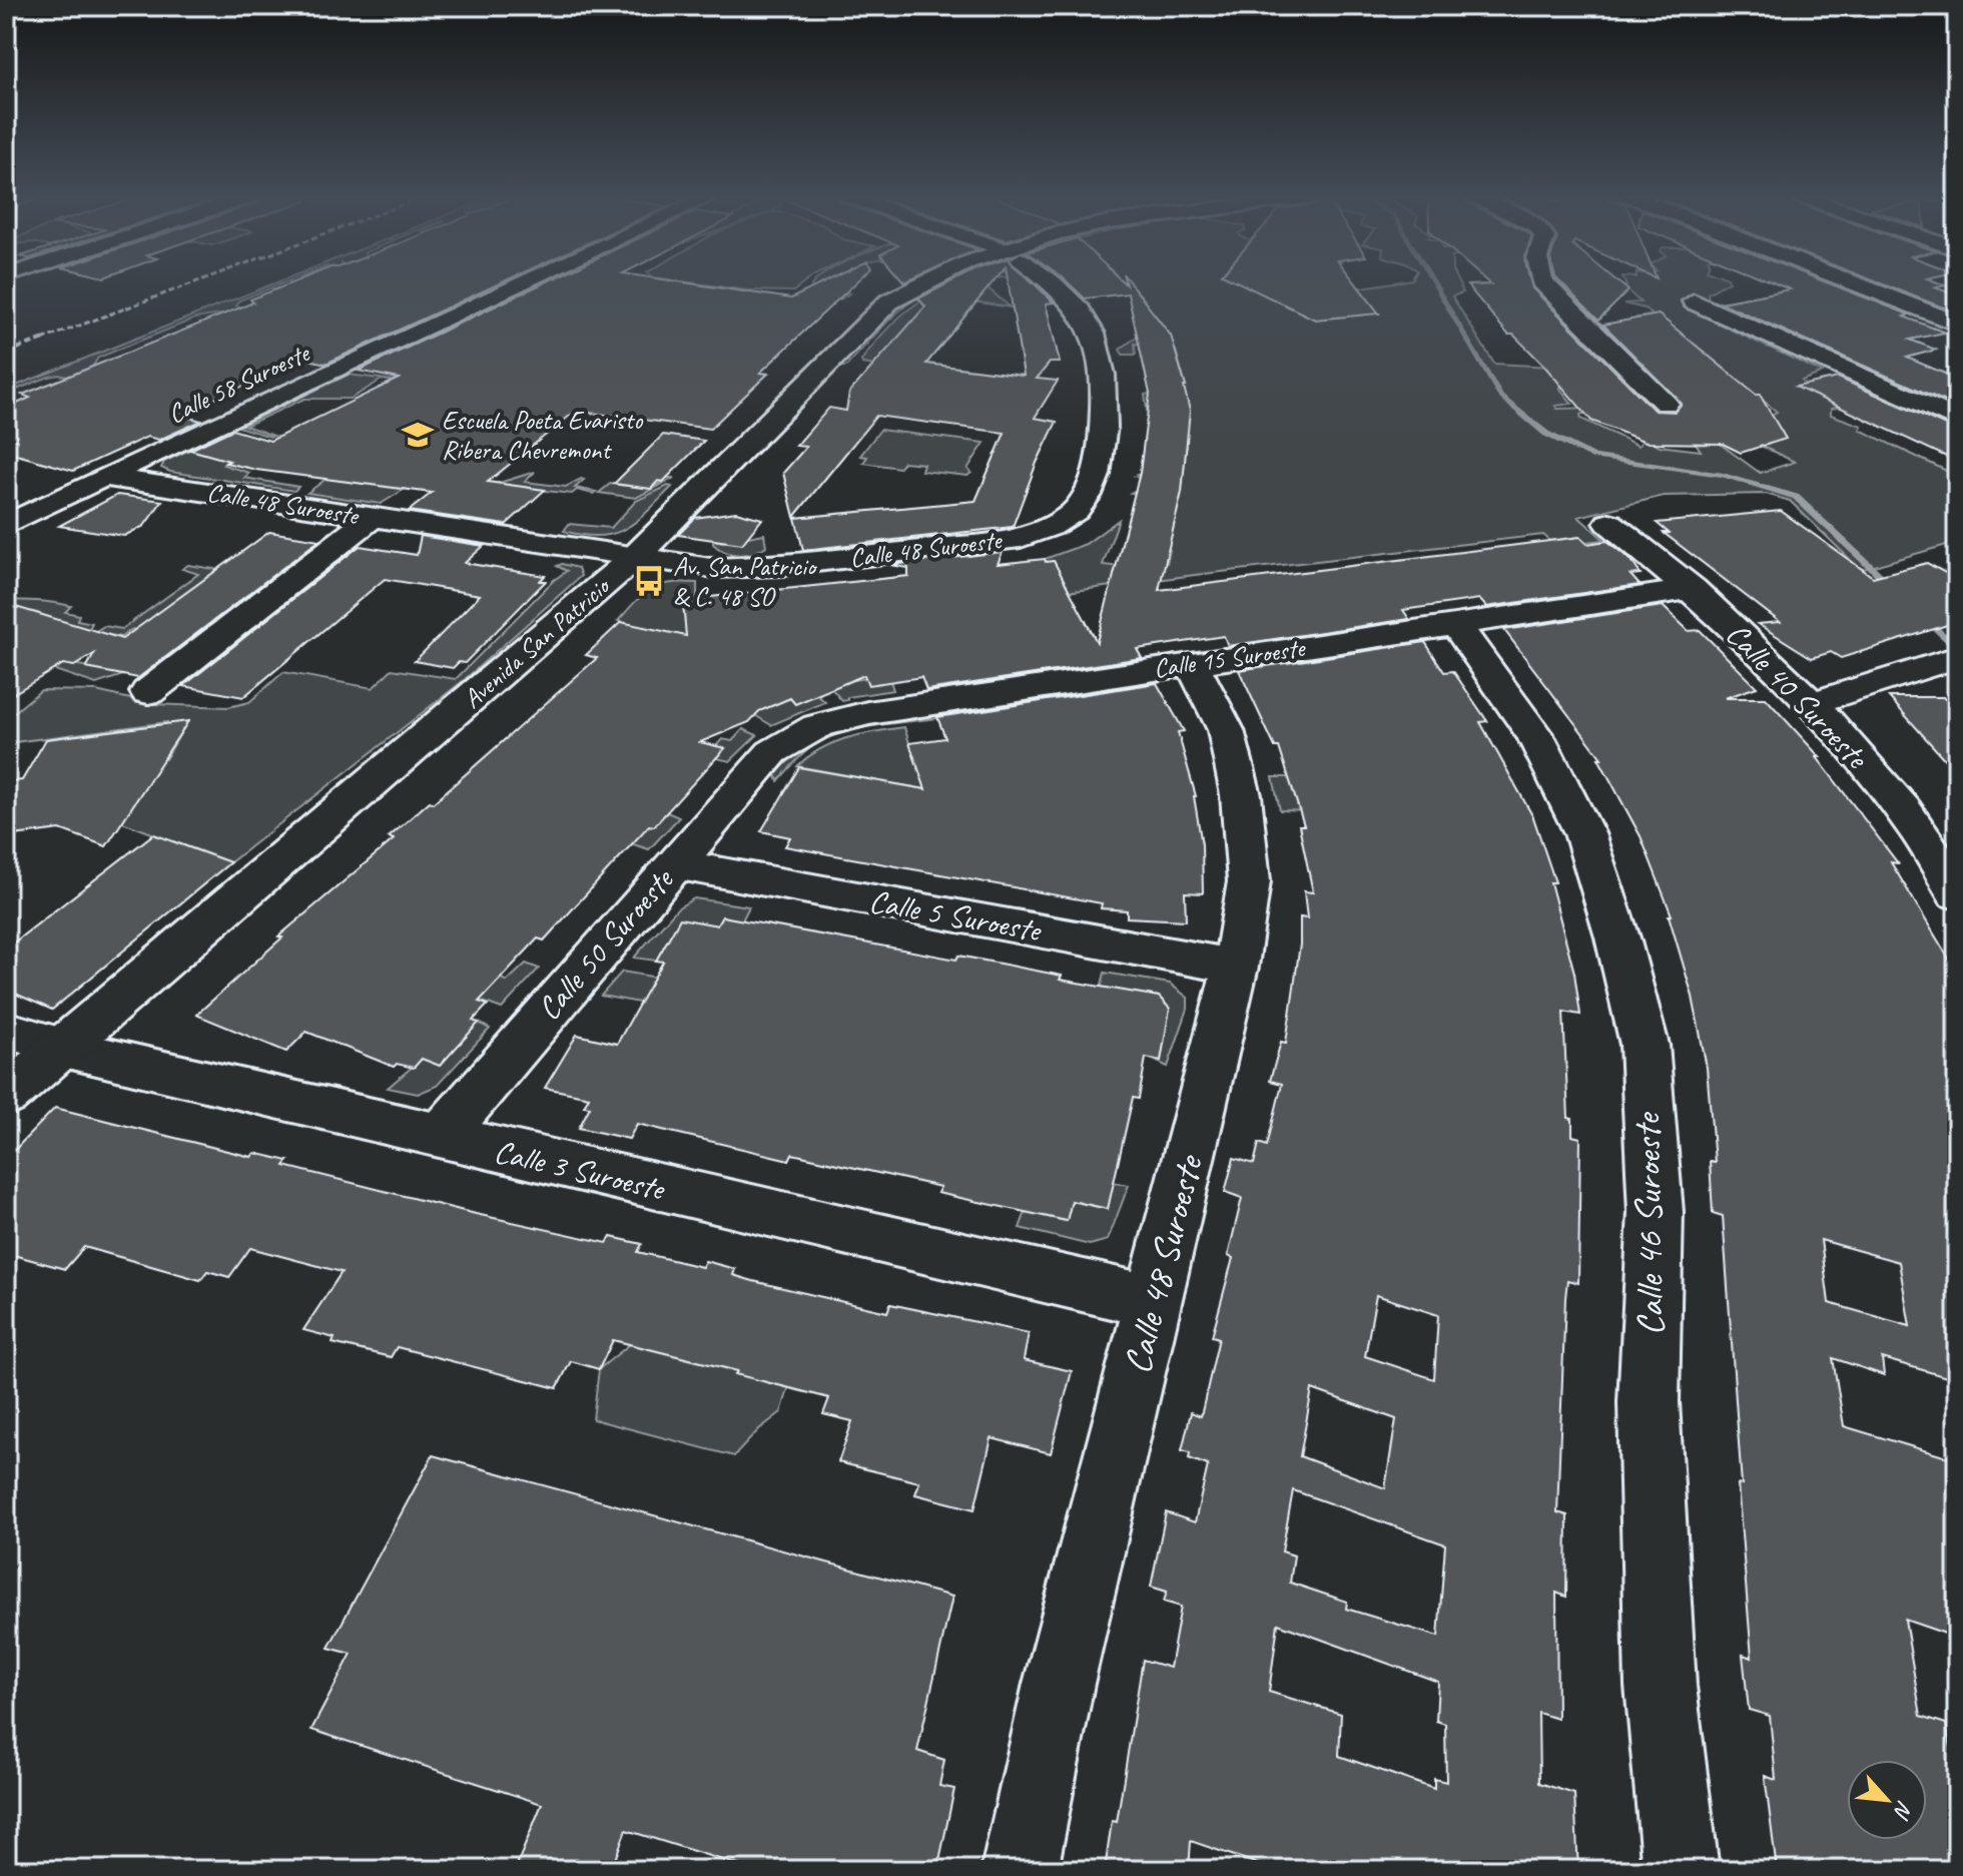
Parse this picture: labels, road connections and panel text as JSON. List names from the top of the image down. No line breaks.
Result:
{"streets":{"street":["Calle 58 Suroeste","Calle 48 Suroeste","Avenida San Patricio","Calle 15 Suroeste","Calle 40 Suroeste","Calle 5 Suroeste","Calle 50 Suroeste","Calle 3 Suroeste","Calle 46 Suroeste"]},"crossings":[["Calle 58 Suroeste","Calle 48 Suroeste"],["Calle 48 Suroeste","Avenida San Patricio"],["Calle 48 Suroeste","Calle 15 Suroeste"],["Calle 48 Suroeste","Calle 5 Suroeste"],["Calle 48 Suroeste","Calle 3 Suroeste"],["Avenida San Patricio","Calle 3 Suroeste"],["Calle 15 Suroeste","Calle 40 Suroeste"],["Calle 15 Suroeste","Calle 50 Suroeste"],["Calle 15 Suroeste","Calle 46 Suroeste"],["Calle 5 Suroeste","Calle 50 Suroeste"],["Calle 50 Suroeste","Calle 3 Suroeste"]],"places":{"school or university":["Escuela Poeta Evaristo Ribera Chevremont"],"bus stop":["Av. San Patricio & C. 48 SO"]},"north":"bottom right"}
